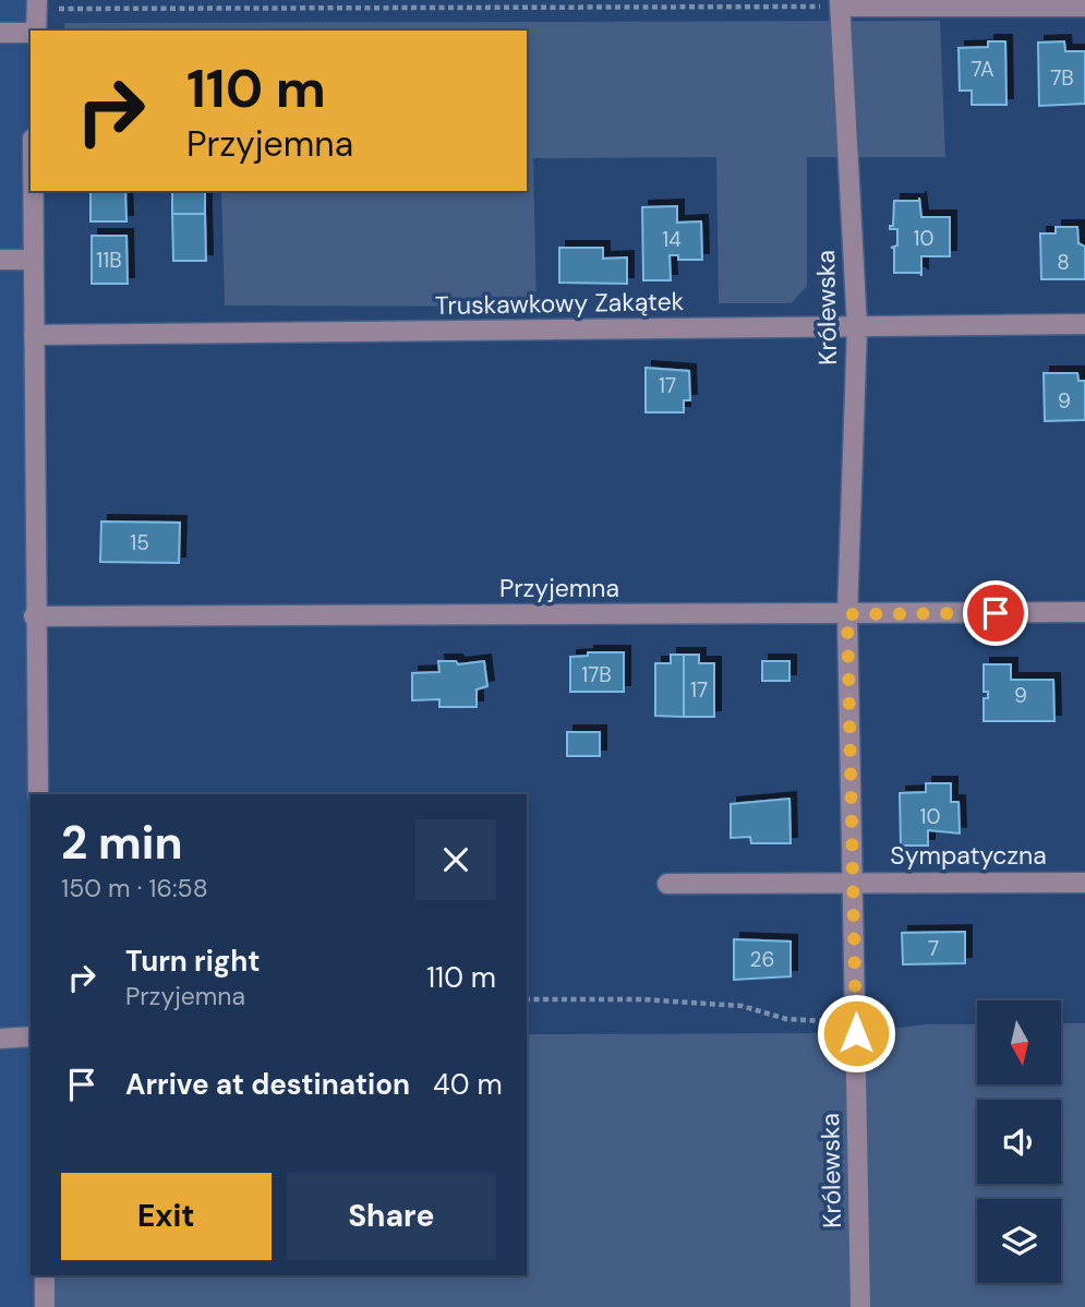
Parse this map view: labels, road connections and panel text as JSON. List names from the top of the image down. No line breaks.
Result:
{"streets":{"street":["Truskawkowy Zakątek","Królewska","Przyjemna","Sympatyczna"]},"crossings":[["Truskawkowy Zakątek","Królewska"],["Królewska","Przyjemna"],["Królewska","Sympatyczna"]],"house_numbers":["7A","7B","10","14","11B","8","17","9","15","17B","17","9","10","7","26"],"north":"bottom","page":{"turn":["110 m","Przyjemna"],"heading":["2 min","150 m · 16:58"],"list":[{"name":"Turn right","note":"Przyjemna","value":"110 m"},{"name":"Arrive at destination","value":"40 m"}],"buttons":["Exit","Share"]}}
